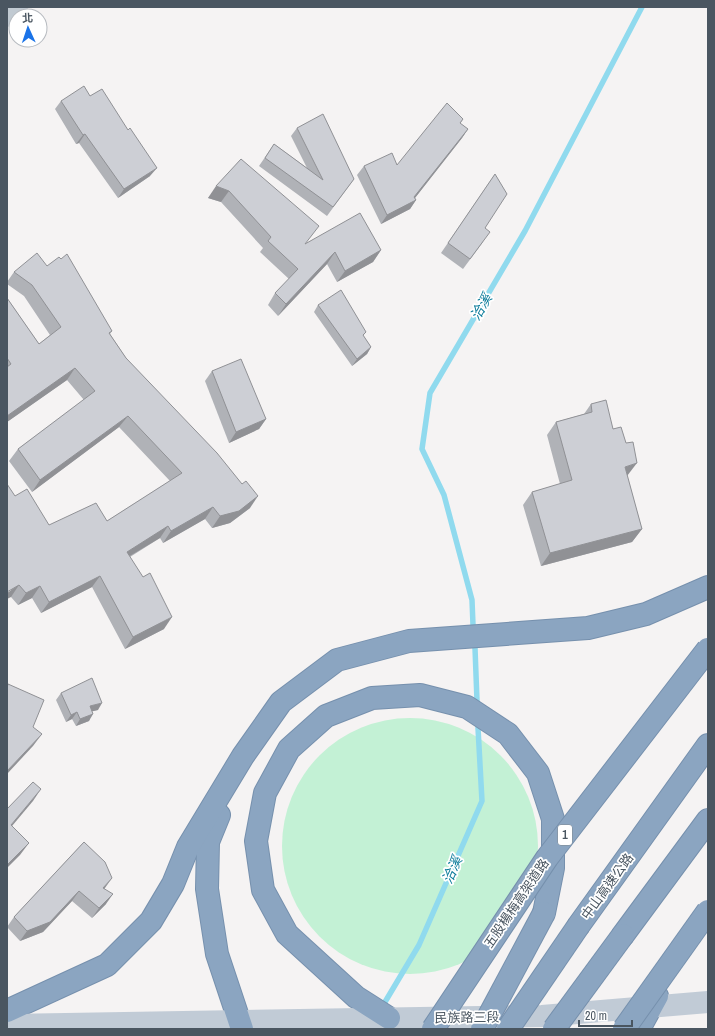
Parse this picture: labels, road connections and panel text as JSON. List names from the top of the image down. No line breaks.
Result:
{"streets":{"highway":["1","中山高速公路","五股楊梅高架道路"],"main road":["民族路三段"]},"water":["洽溪"],"scale_bar":"20 m","north":"top"}
